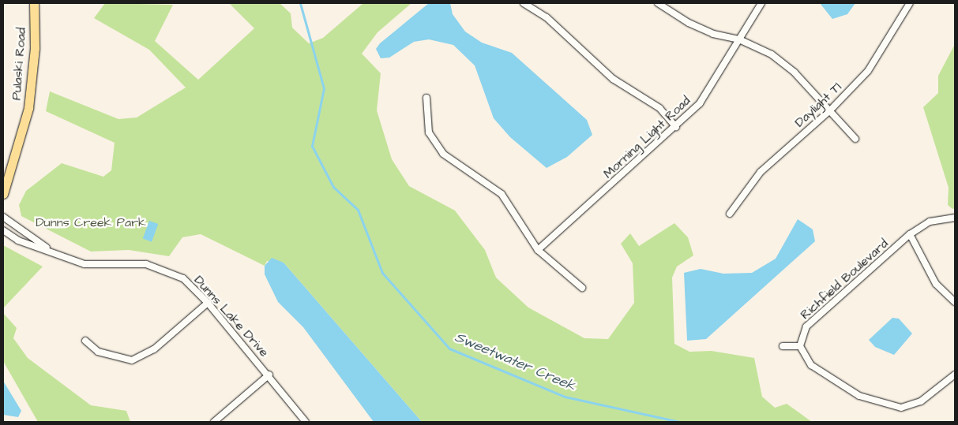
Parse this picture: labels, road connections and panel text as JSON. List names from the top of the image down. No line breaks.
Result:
{"streets":{"main road":["Pulaski Road"],"street":["Daylight Tl","Morning Light Road","Richfield Boulevard","Dunns Lake Drive"]},"water":["Sweetwater Creek"],"parks":["Dunns Creek Park"]}
